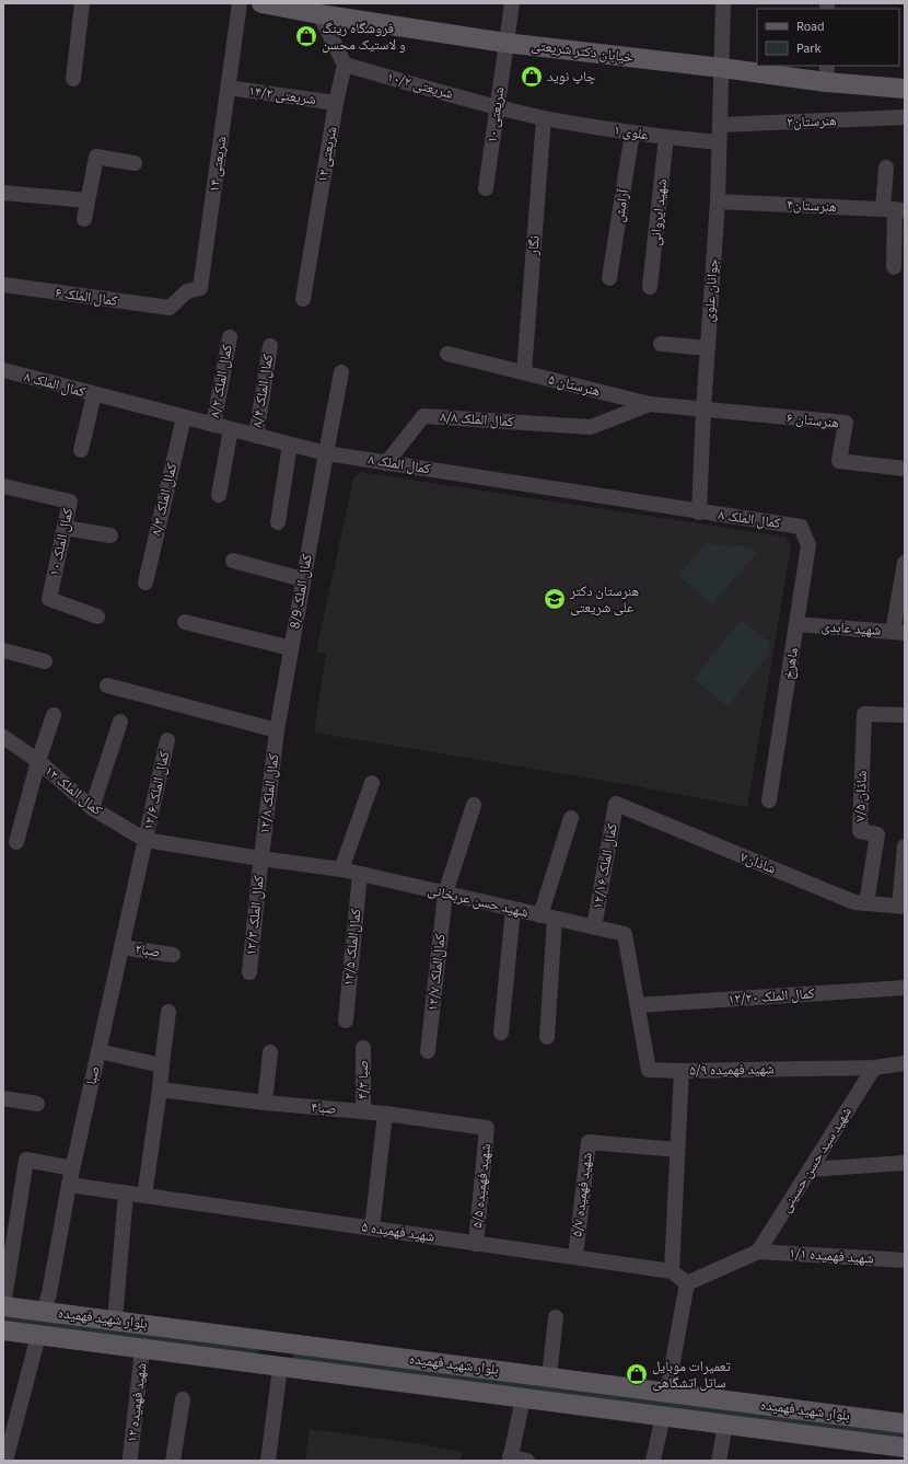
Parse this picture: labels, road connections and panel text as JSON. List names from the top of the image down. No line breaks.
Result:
{"streets":{"main road":["خیابان دکتر شریعتی","بلوار شهید فهمیده"],"street":["شریعتی ۱۰/۲","شریعتی ۱۴/۲","شریعتی ۱۰","هنرستان۲","علوی ۱","شریعتی ۱۲","شریعتی ۱۴","آرامش","هنرستان۴","شهید ایروانی","نگار","جوانان علوی","کمال الملک ۶","کمال الملک ۸/۲","کمال الملک ۸","هنرستان ۵","کمال الملک ۸/۴","کمال الملک ۸/۸","هنرستان ۶","کمال الملک ۸/۳","کمال الملک ۱۰","کمال الملک 8/9","شهید عابدی","ماهرخ","کمال الملک ۱۲","کمال الملک ۱۲/۶","کمال الملک ۱۲/۸","شاذان ۷/۵","شاذان۷","کمال الملک ۱۲/۱۶","شهید حسن عربخانی","کمال الملک ۱۲/۳","کمال‌الملک ۱۲/۵","صبا۲","کمال‌الملک ۱۲/۷","کمال الملک ۱۲/۲۰","شهید فهمیده ۵/۹","صبا","صبا ۴/۳","صبا۴","شهید سید حسن حسینی","شهید فهمیده ۵/۵","شهید فهمیده ۵/۷","شهید فهمیده ۵","شهید فهمیده ۱/۱","شهید فهمیده ۱۲"]},"crossings":[["خیابان دکتر شریعتی","شریعتی ۱۰"],["خیابان دکتر شریعتی","جوانان علوی"],["شریعتی ۱۰/۲","شریعتی ۱۰"],["شریعتی ۱۰/۲","علوی ۱"],["شریعتی ۱۰/۲","شریعتی ۱۲"],["شریعتی ۱۰/۲","نگار"],["شریعتی ۱۴/۲","شریعتی ۱۲"],["شریعتی ۱۴/۲","شریعتی ۱۴"],["هنرستان۲","جوانان علوی"],["علوی ۱","آرامش"],["علوی ۱","شهید ایروانی"],["علوی ۱","نگار"],["علوی ۱","جوانان علوی"],["شریعتی ۱۴","کمال الملک ۶"],["هنرستان۴","جوانان علوی"],["نگار","هنرستان ۵"],["جوانان علوی","کمال الملک ۸"],["جوانان علوی","هنرستان ۵"],["جوانان علوی","هنرستان ۶"],["کمال الملک ۸/۲","کمال الملک ۸"],["کمال الملک ۸","کمال الملک ۸/۴"],["کمال الملک ۸","کمال الملک ۸/۸"],["کمال الملک ۸","کمال الملک ۸/۳"],["کمال الملک ۸","کمال الملک 8/9"],["کمال الملک ۸","ماهرخ"],["هنرستان ۵","کمال الملک ۸/۸"],["هنرستان ۵","هنرستان ۶"],["کمال الملک 8/9","کمال الملک ۱۲/۸"],["شهید عابدی","ماهرخ"],["کمال الملک ۱۲","کمال الملک ۱۲/۶"],["کمال الملک ۱۲","شهید حسن عربخانی"],["کمال الملک ۱۲","صبا"],["کمال الملک ۱۲/۶","شهید حسن عربخانی"],["کمال الملک ۱۲/۶","صبا"],["کمال الملک ۱۲/۸","شهید حسن عربخانی"],["کمال الملک ۱۲/۸","کمال الملک ۱۲/۳"],["شاذان ۷/۵","شاذان۷"],["شاذان۷","کمال الملک ۱۲/۱۶"],["کمال الملک ۱۲/۱۶","شهید حسن عربخانی"],["شهید حسن عربخانی","کمال الملک ۱۲/۳"],["شهید حسن عربخانی","کمال‌الملک ۱۲/۵"],["شهید حسن عربخانی","کمال‌الملک ۱۲/۷"],["شهید حسن عربخانی","کمال الملک ۱۲/۲۰"],["شهید حسن عربخانی","صبا"],["صبا۲","صبا"],["شهید فهمیده ۵/۹","شهید سید حسن حسینی"],["شهید فهمیده ۵/۹","شهید فهمیده ۵/۷"],["شهید فهمیده ۵/۹","شهید فهمیده ۵"],["صبا","شهید فهمیده ۵"],["صبا","بلوار شهید فهمیده"],["صبا ۴/۳","صبا۴"],["صبا۴","شهید فهمیده ۵/۵"],["شهید سید حسن حسینی","شهید فهمیده ۱/۱"],["شهید فهمیده ۵/۵","شهید فهمیده ۵"],["شهید فهمیده ۵/۷","شهید فهمیده ۵"],["بلوار شهید فهمیده","شهید فهمیده ۱۲"]],"places":{"shop":["فروشگاه رینگ و لاستیک محسن","چاپ نوید","تعمیرات موبایل ساتل اتشگاهی"],"school or university":["هنرستان دکتر علی شریعتی"]},"legend":["Road","Park"]}
